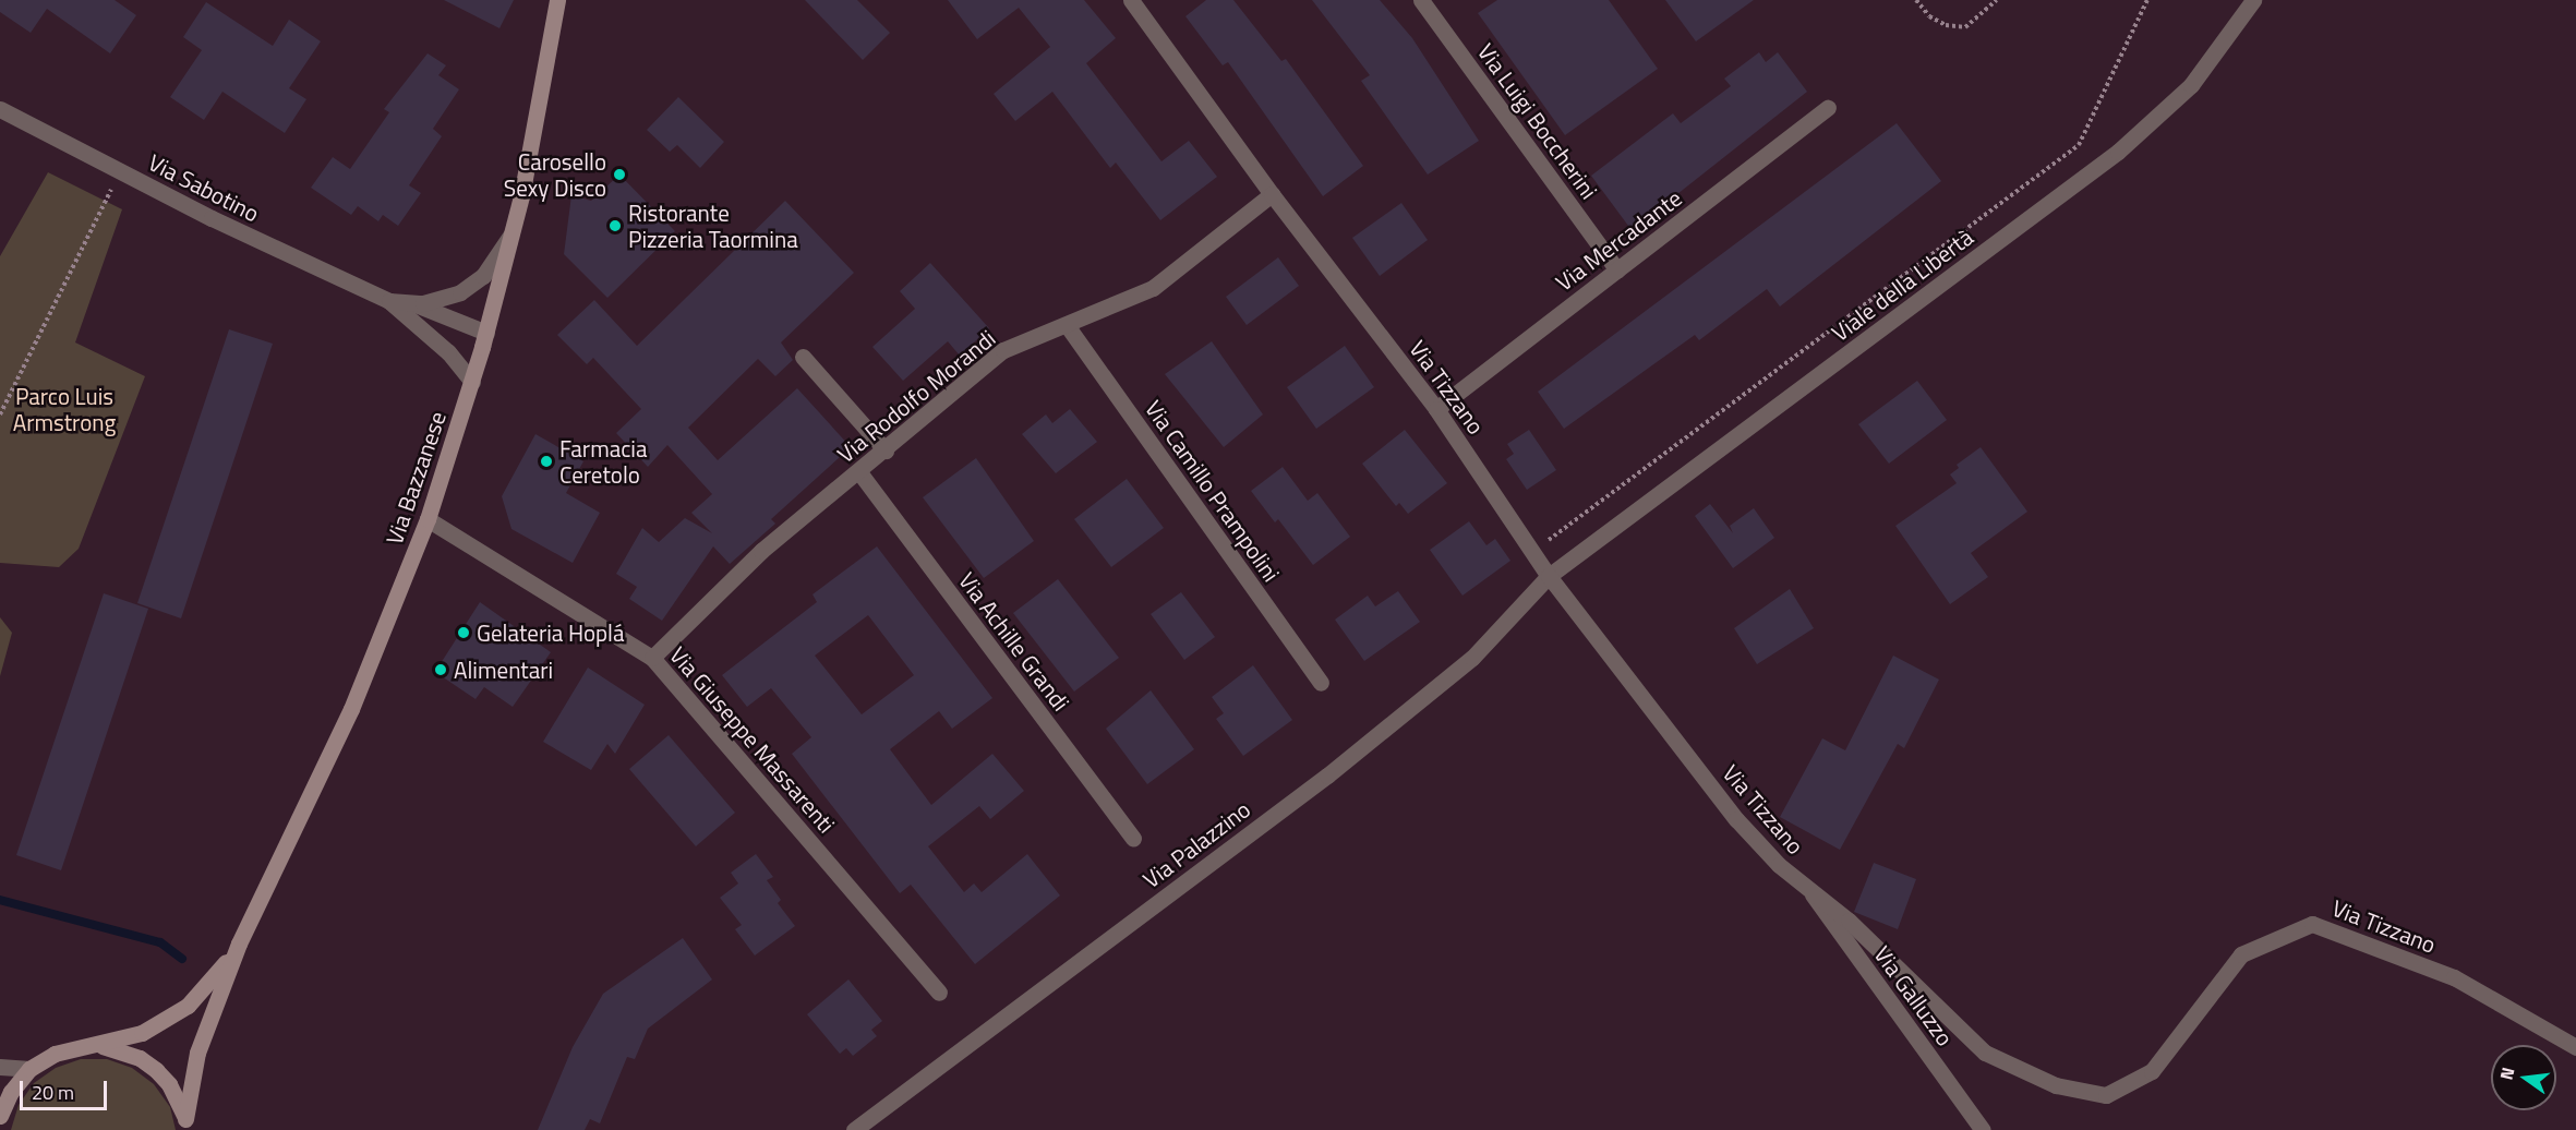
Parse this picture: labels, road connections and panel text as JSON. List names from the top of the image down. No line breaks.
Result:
{"streets":{"main road":["Via Bazzanese"],"street":["Via Luigi Boccherini","Via Sabotino","Via Mercadante","Viale della Libertà","Via Tizzano","Via Rodolfo Morandi","Via Camillo Prampolini","Via Achille Grandi","Via Giuseppe Massarenti","Via Palazzino","Via Galluzzo"]},"crossings":[["Via Luigi Boccherini","Via Mercadante"],["Via Mercadante","Via Tizzano"],["Viale della Libertà","Via Tizzano"],["Viale della Libertà","Via Palazzino"],["Via Tizzano","Via Rodolfo Morandi"],["Via Tizzano","Via Palazzino"],["Via Tizzano","Via Galluzzo"],["Via Rodolfo Morandi","Via Camillo Prampolini"],["Via Rodolfo Morandi","Via Achille Grandi"],["Via Rodolfo Morandi","Via Giuseppe Massarenti"],["Via Bazzanese","Via Giuseppe Massarenti"]],"parks":["Parco Luis Armstrong"],"places":["Carosello Sexy Disco","Ristorante Pizzeria Taormina","Farmacia Ceretolo","Gelateria Hoplá","Alimentari"],"scale_bar":"20 m","north":"left"}
